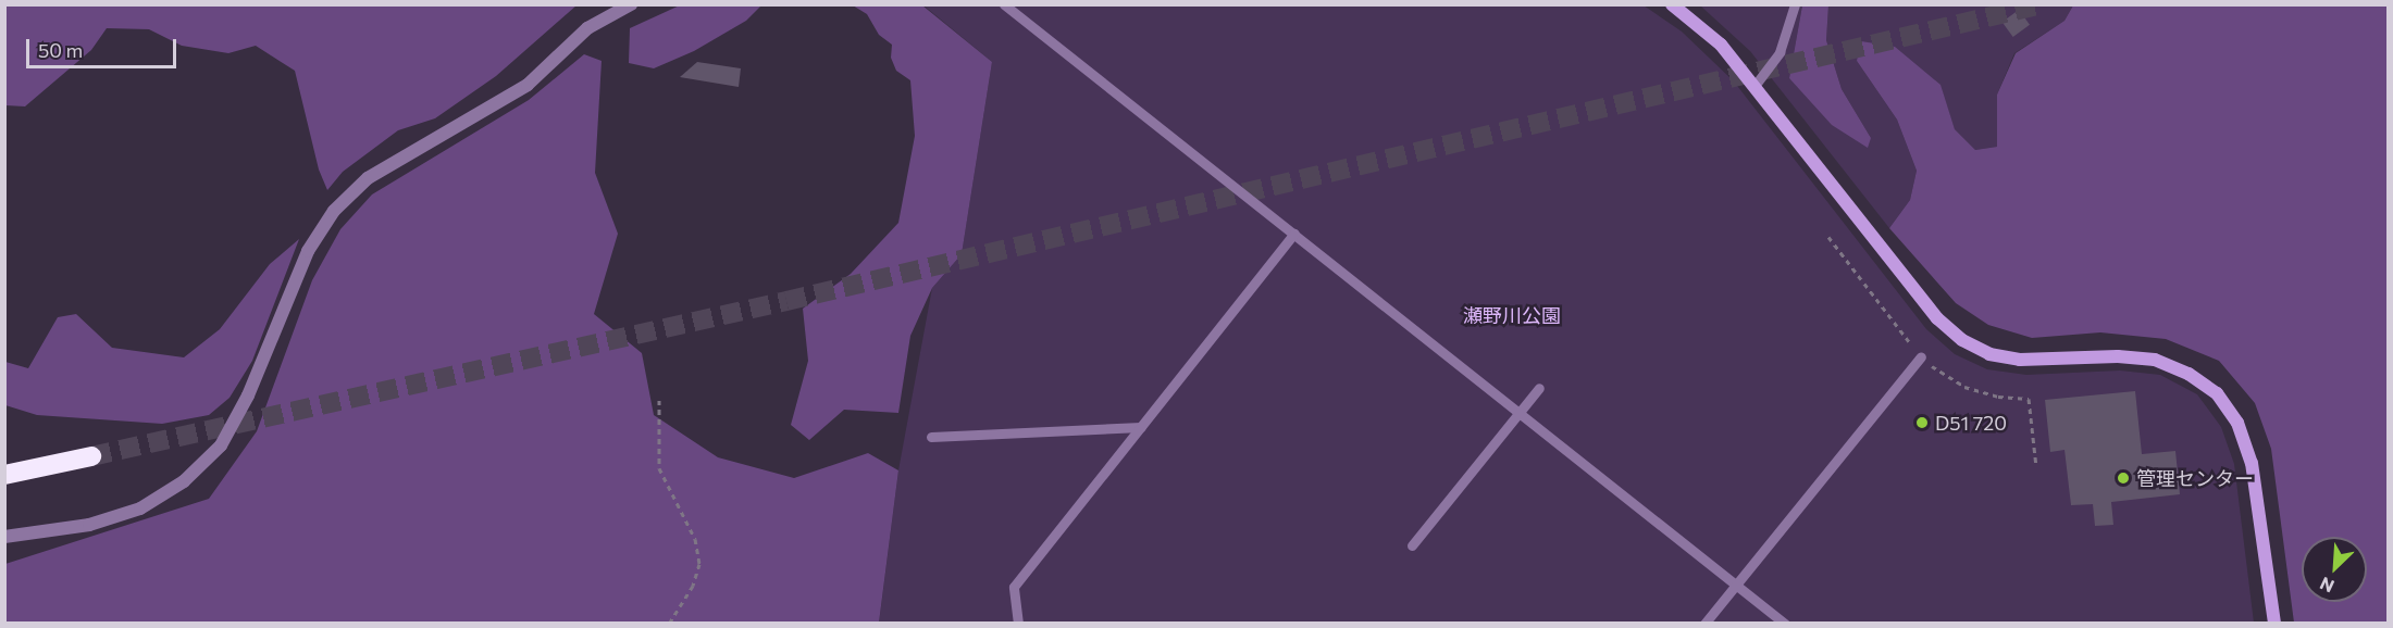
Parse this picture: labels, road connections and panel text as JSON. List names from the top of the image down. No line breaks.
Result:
{"parks":["瀬野川公園"],"places":["D51 720","管理センター"],"scale_bar":"50 m","north":"bottom left"}
